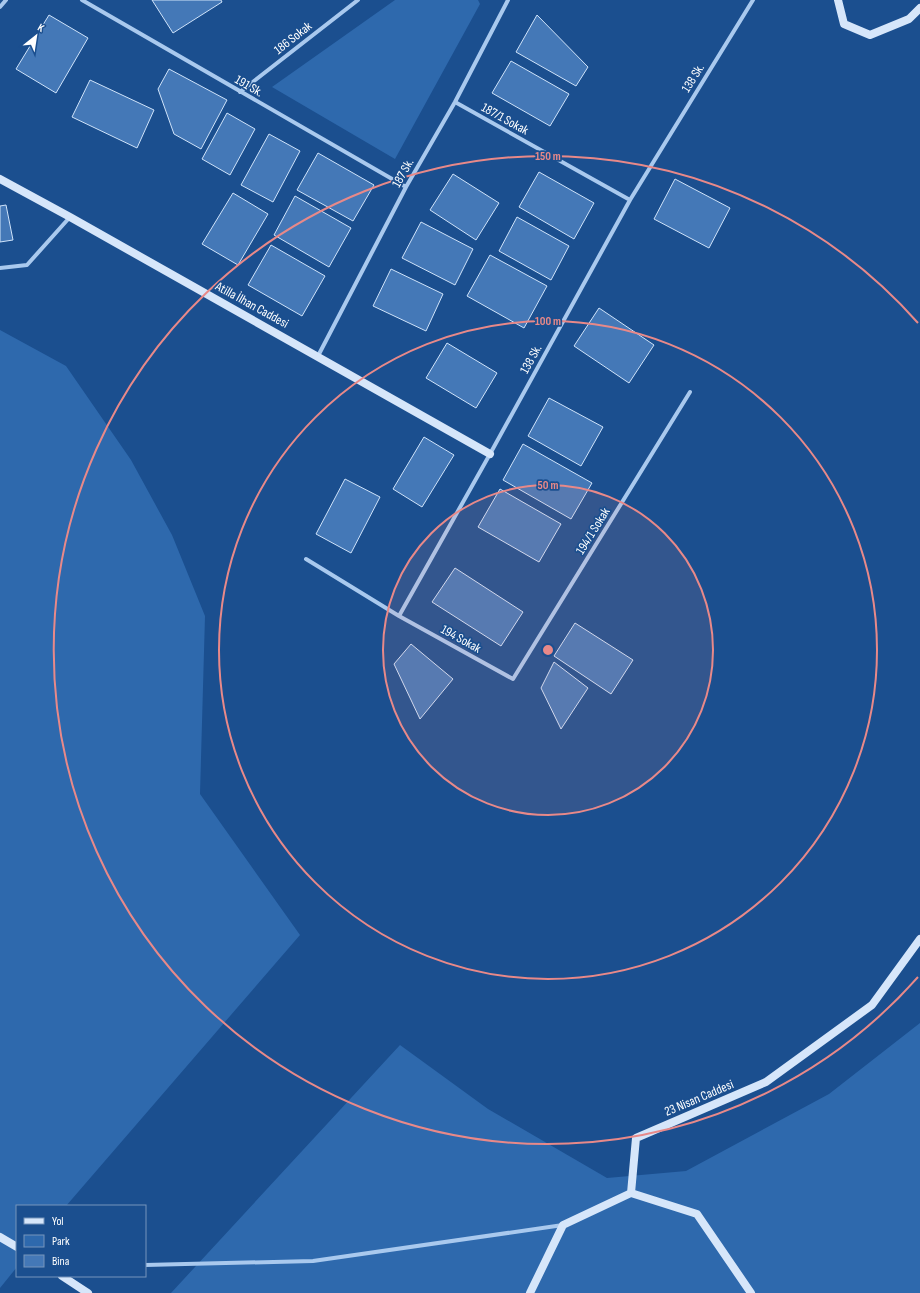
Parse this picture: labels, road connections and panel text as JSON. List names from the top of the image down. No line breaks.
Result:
{"streets":{"street":["186 Sokak","138 Sk.","191 Sk.","187/1 Sokak","187 Sk.","Atilla İlhan Caddesi","194/1 Sokak","194 Sokak","23 Nisan Caddesi"]},"crossings":[["186 Sokak","191 Sk."],["138 Sk.","187/1 Sokak"],["138 Sk.","Atilla İlhan Caddesi"],["138 Sk.","194 Sokak"],["191 Sk.","187 Sk."],["187/1 Sokak","187 Sk."],["187 Sk.","Atilla İlhan Caddesi"],["194/1 Sokak","194 Sokak"]],"legend":["Yol","Park","Bina"],"north":"top right","rings":["150 m","100 m","50 m"]}
